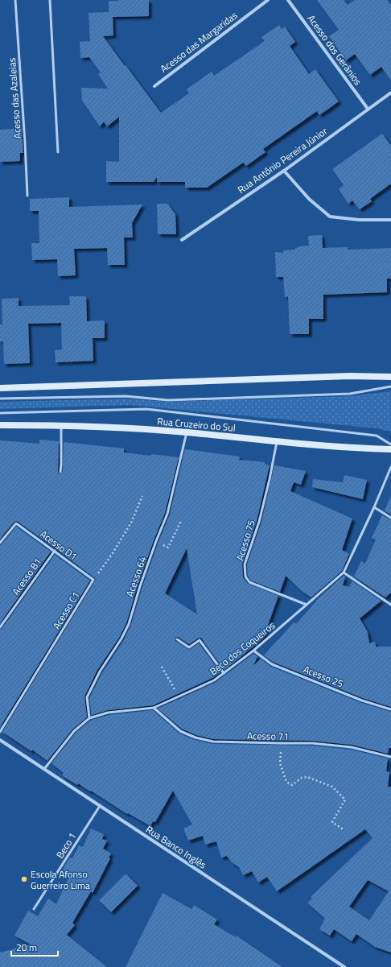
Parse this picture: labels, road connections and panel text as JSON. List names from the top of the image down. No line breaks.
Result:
{"streets":{"main road":["Rua Cruzeiro do Sul"],"street":["Acesso das Margaridas","Acesso dos Gerânios","Rua Antônio Pereira Júnior","Rua Banco Inglês"],"lane":["Acesso das Azaleias","Acesso 75","Acesso D1","Acesso B1","Acesso 64","Acesso C1","Beco dos Coqueiros","Acesso 25","Acesso 71","Beco 1"]},"crossings":[["Acesso dos Gerânios","Rua Antônio Pereira Júnior"],["Rua Cruzeiro do Sul","Acesso 75"],["Rua Cruzeiro do Sul","Acesso 64"],["Acesso 75","Beco dos Coqueiros"],["Acesso D1","Acesso B1"],["Acesso D1","Acesso C1"],["Acesso 64","Beco dos Coqueiros"],["Beco dos Coqueiros","Acesso 25"],["Beco dos Coqueiros","Acesso 71"],["Beco dos Coqueiros","Rua Banco Inglês"],["Beco 1","Rua Banco Inglês"]],"places":["Escola Afonso Guerreiro Lima"],"scale_bar":"20 m"}
